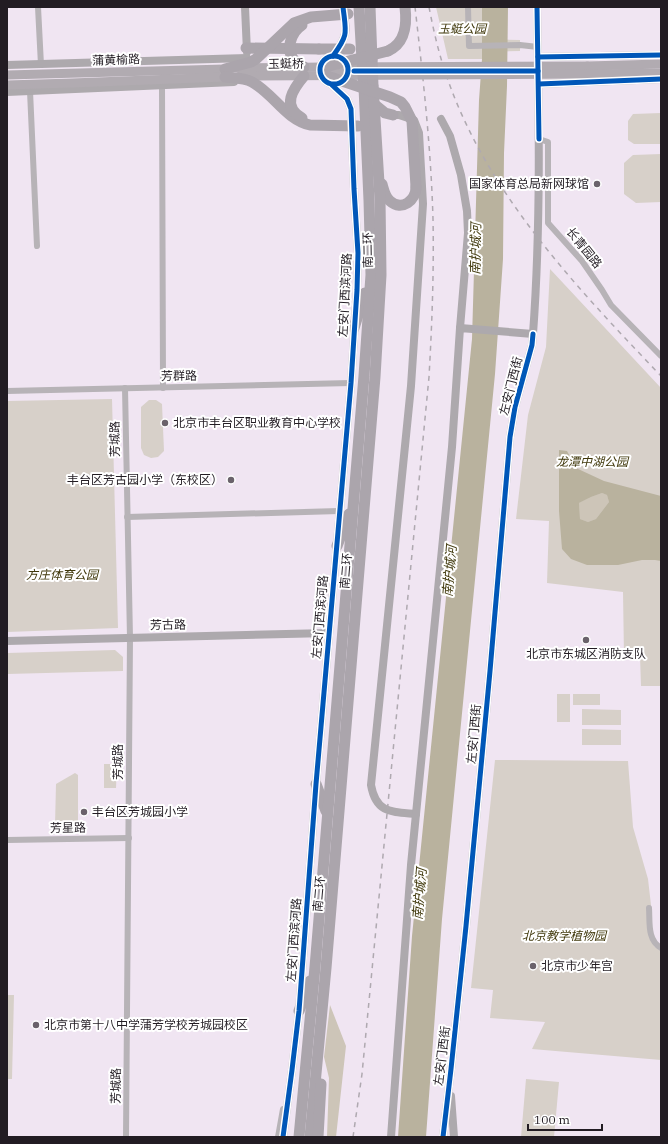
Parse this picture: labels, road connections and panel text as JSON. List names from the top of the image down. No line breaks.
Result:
{"streets":{"highway":["南二环"],"main road":["蒲黄榆路","玉蜓桥"],"street":["长青园路","左安门西滨河路","芳群路","左安门西街","芳城路","芳古路","芳星路"]},"crossings":[["蒲黄榆路","玉蜓桥"],["玉蜓桥","左安门西滨河路"],["长青园路","左安门西街"],["左安门西滨河路","芳群路"],["左安门西滨河路","芳古路"],["芳群路","芳城路"],["芳城路","芳古路"],["芳城路","芳星路"]],"water":["南护城河"],"parks":["玉蜓公园","龙潭中湖公园","方庄体育公园","北京教学植物园"],"places":["国家体育总局新网球馆","北京市丰台区职业教育中心学校","丰台区芳古园小学（东校区）","北京市东城区消防支队","丰台区芳城园小学","北京市少年宫","北京市第十八中学蒲芳学校芳城园校区"],"scale_bar":"100 m"}
